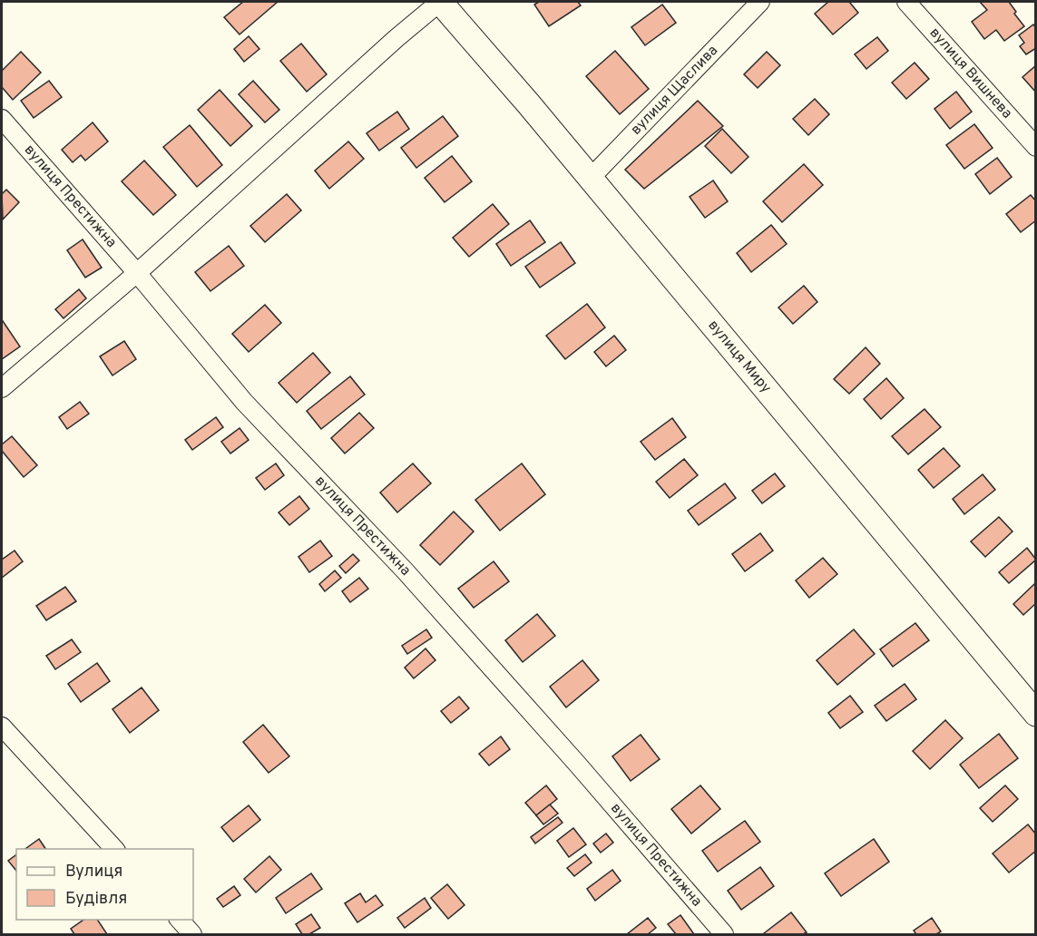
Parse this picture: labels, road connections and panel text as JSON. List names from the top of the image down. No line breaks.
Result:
{"streets":{"street":["вулиця Вишнева","вулиця Щаслива","вулиця Престижна","вулиця Миру"]},"crossings":[["вулиця Щаслива","вулиця Миру"]],"legend":["Вулиця","Будівля"]}
